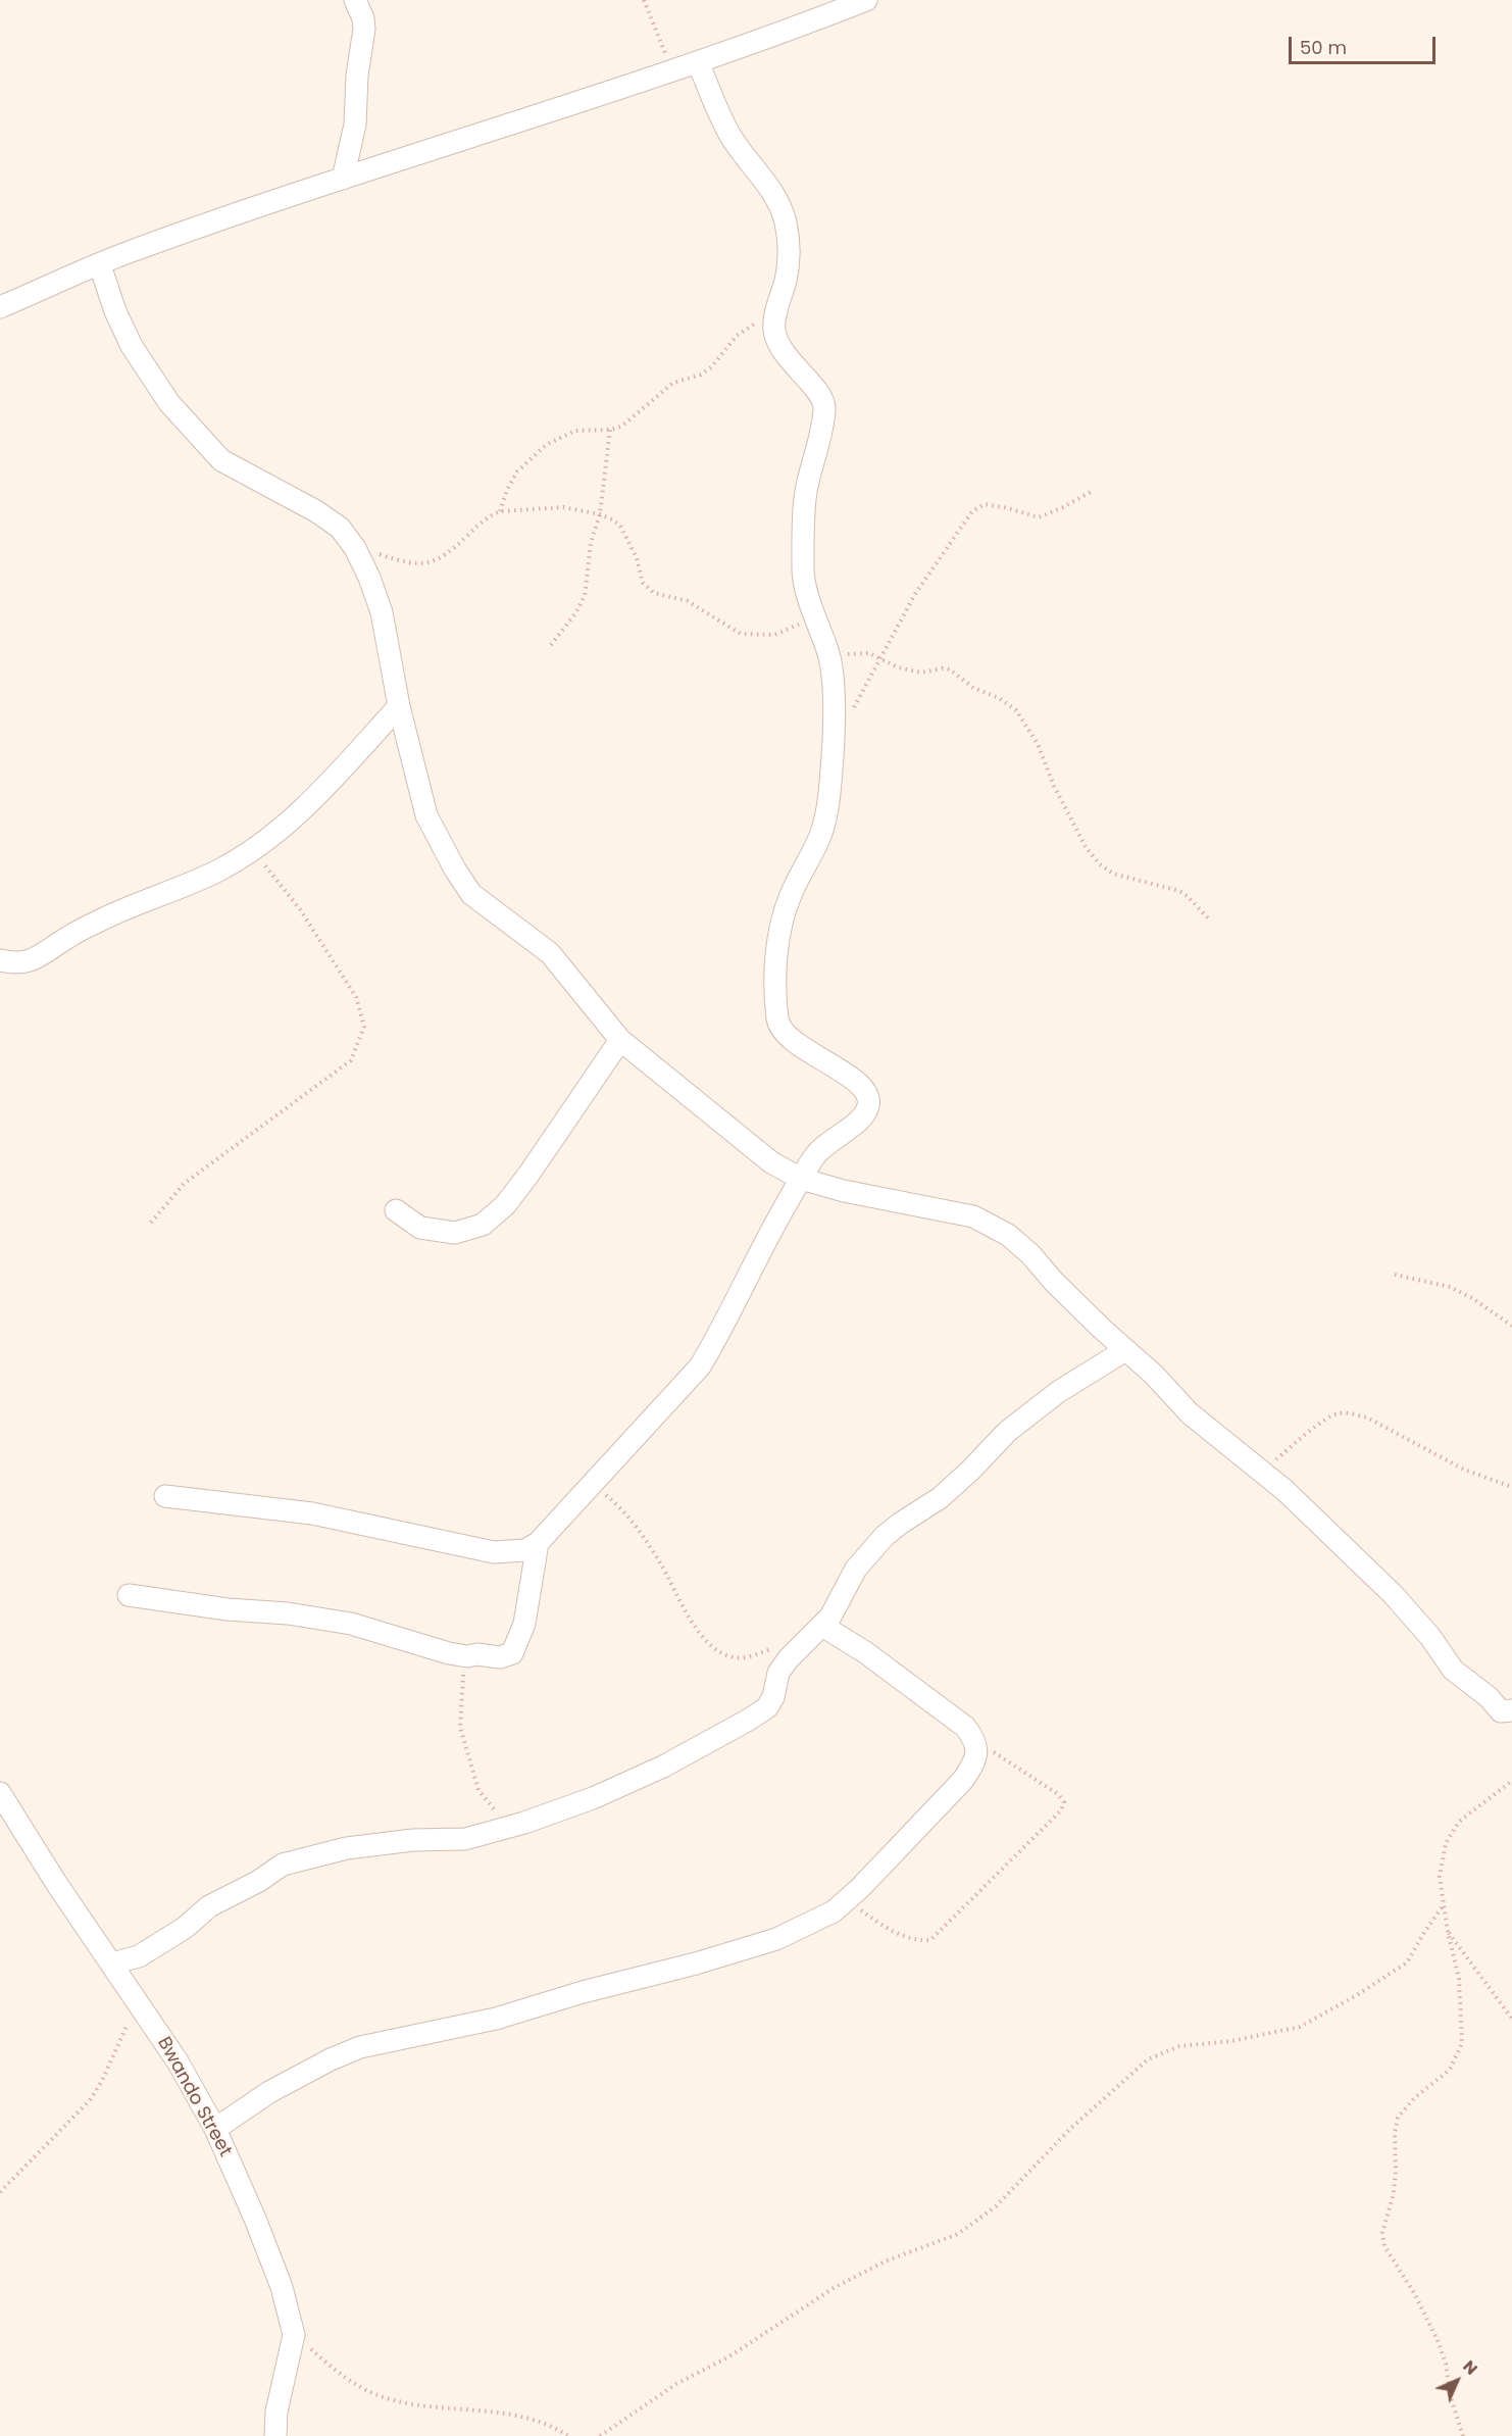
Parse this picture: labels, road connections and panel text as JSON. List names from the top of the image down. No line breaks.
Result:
{"streets":{"street":["Bwando Street"]},"scale_bar":"50 m","north":"top right"}
